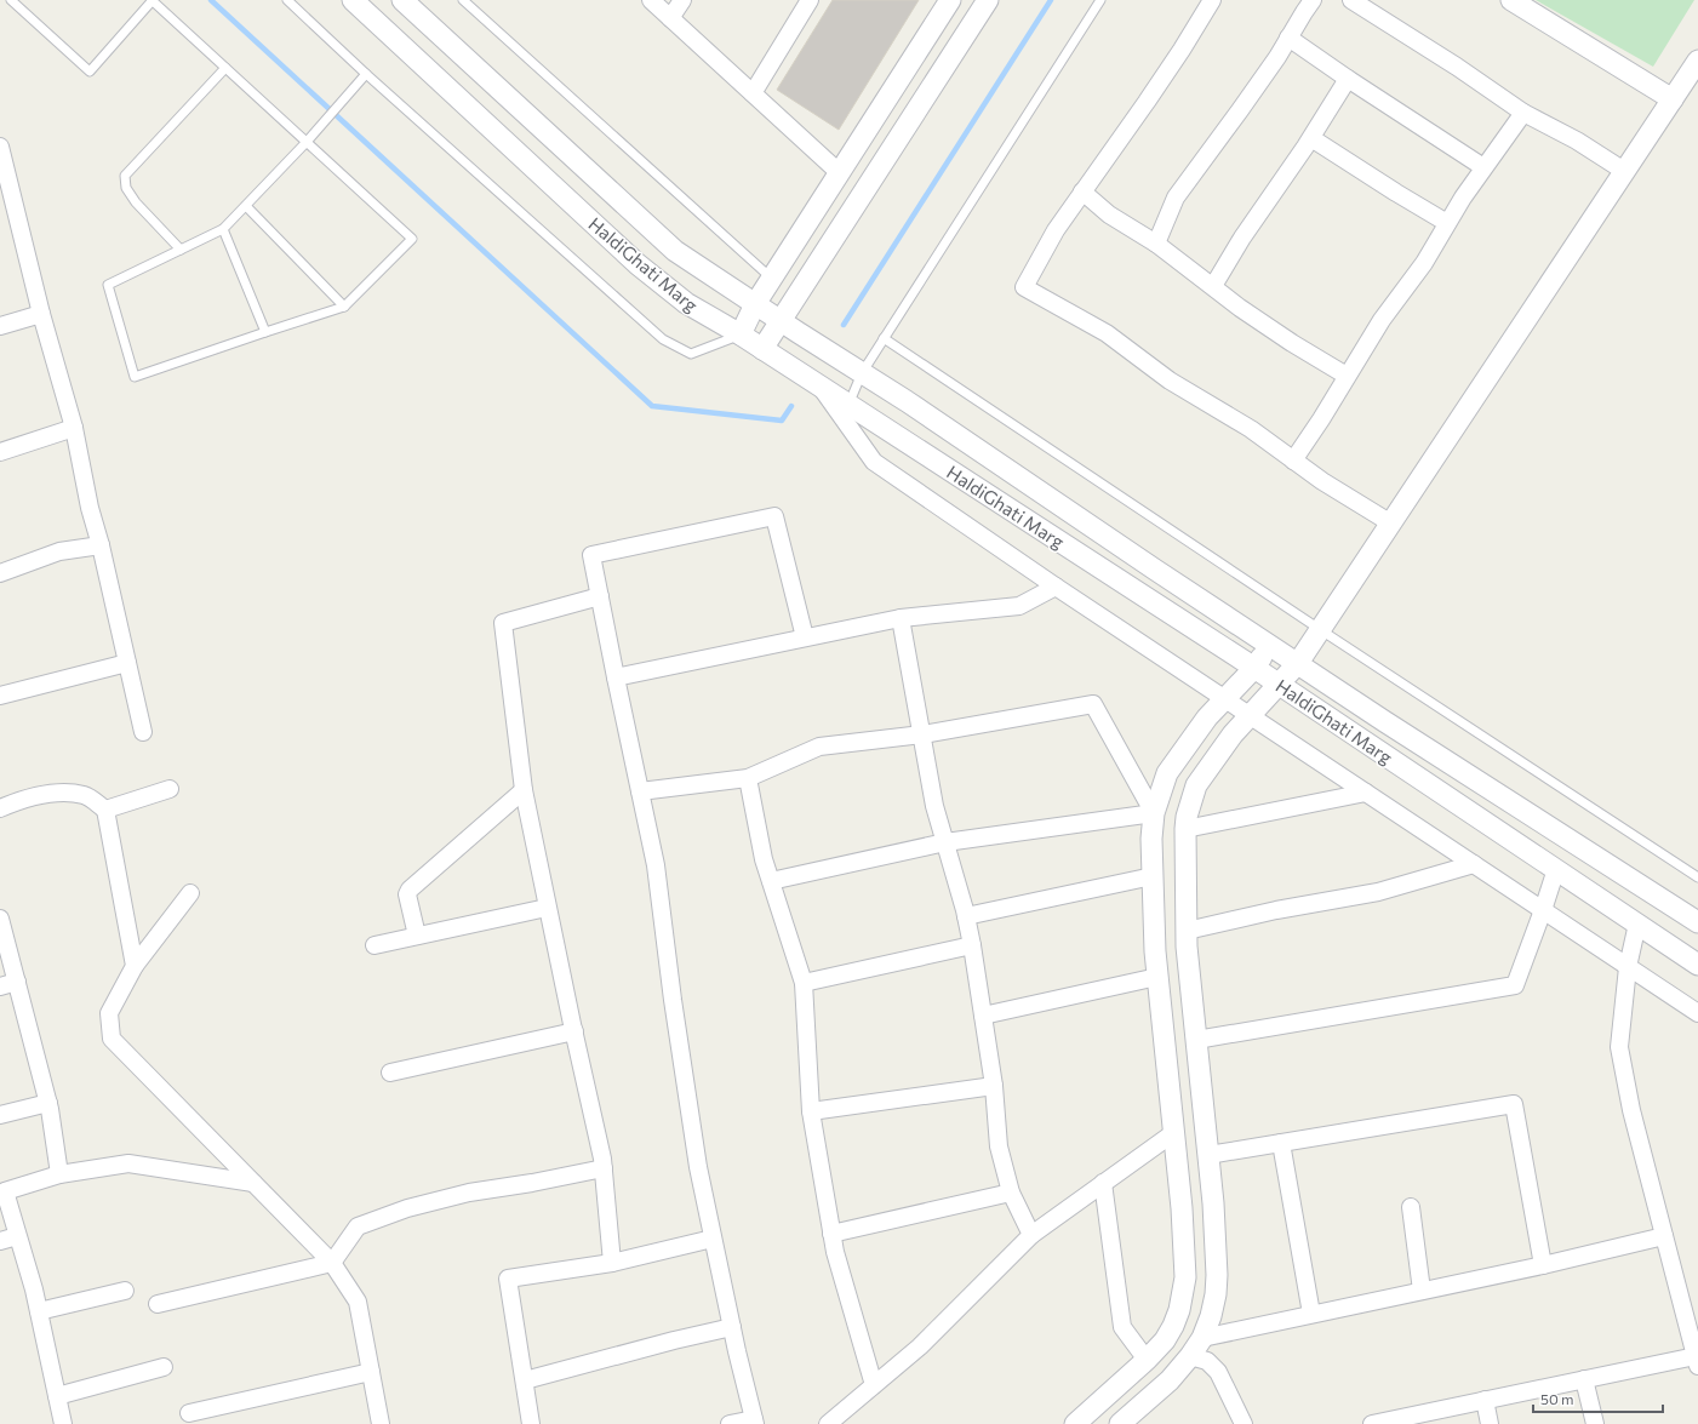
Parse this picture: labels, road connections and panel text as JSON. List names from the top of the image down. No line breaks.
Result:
{"streets":{"street":["HaldiGhati Marg"]},"scale_bar":"50 m"}
